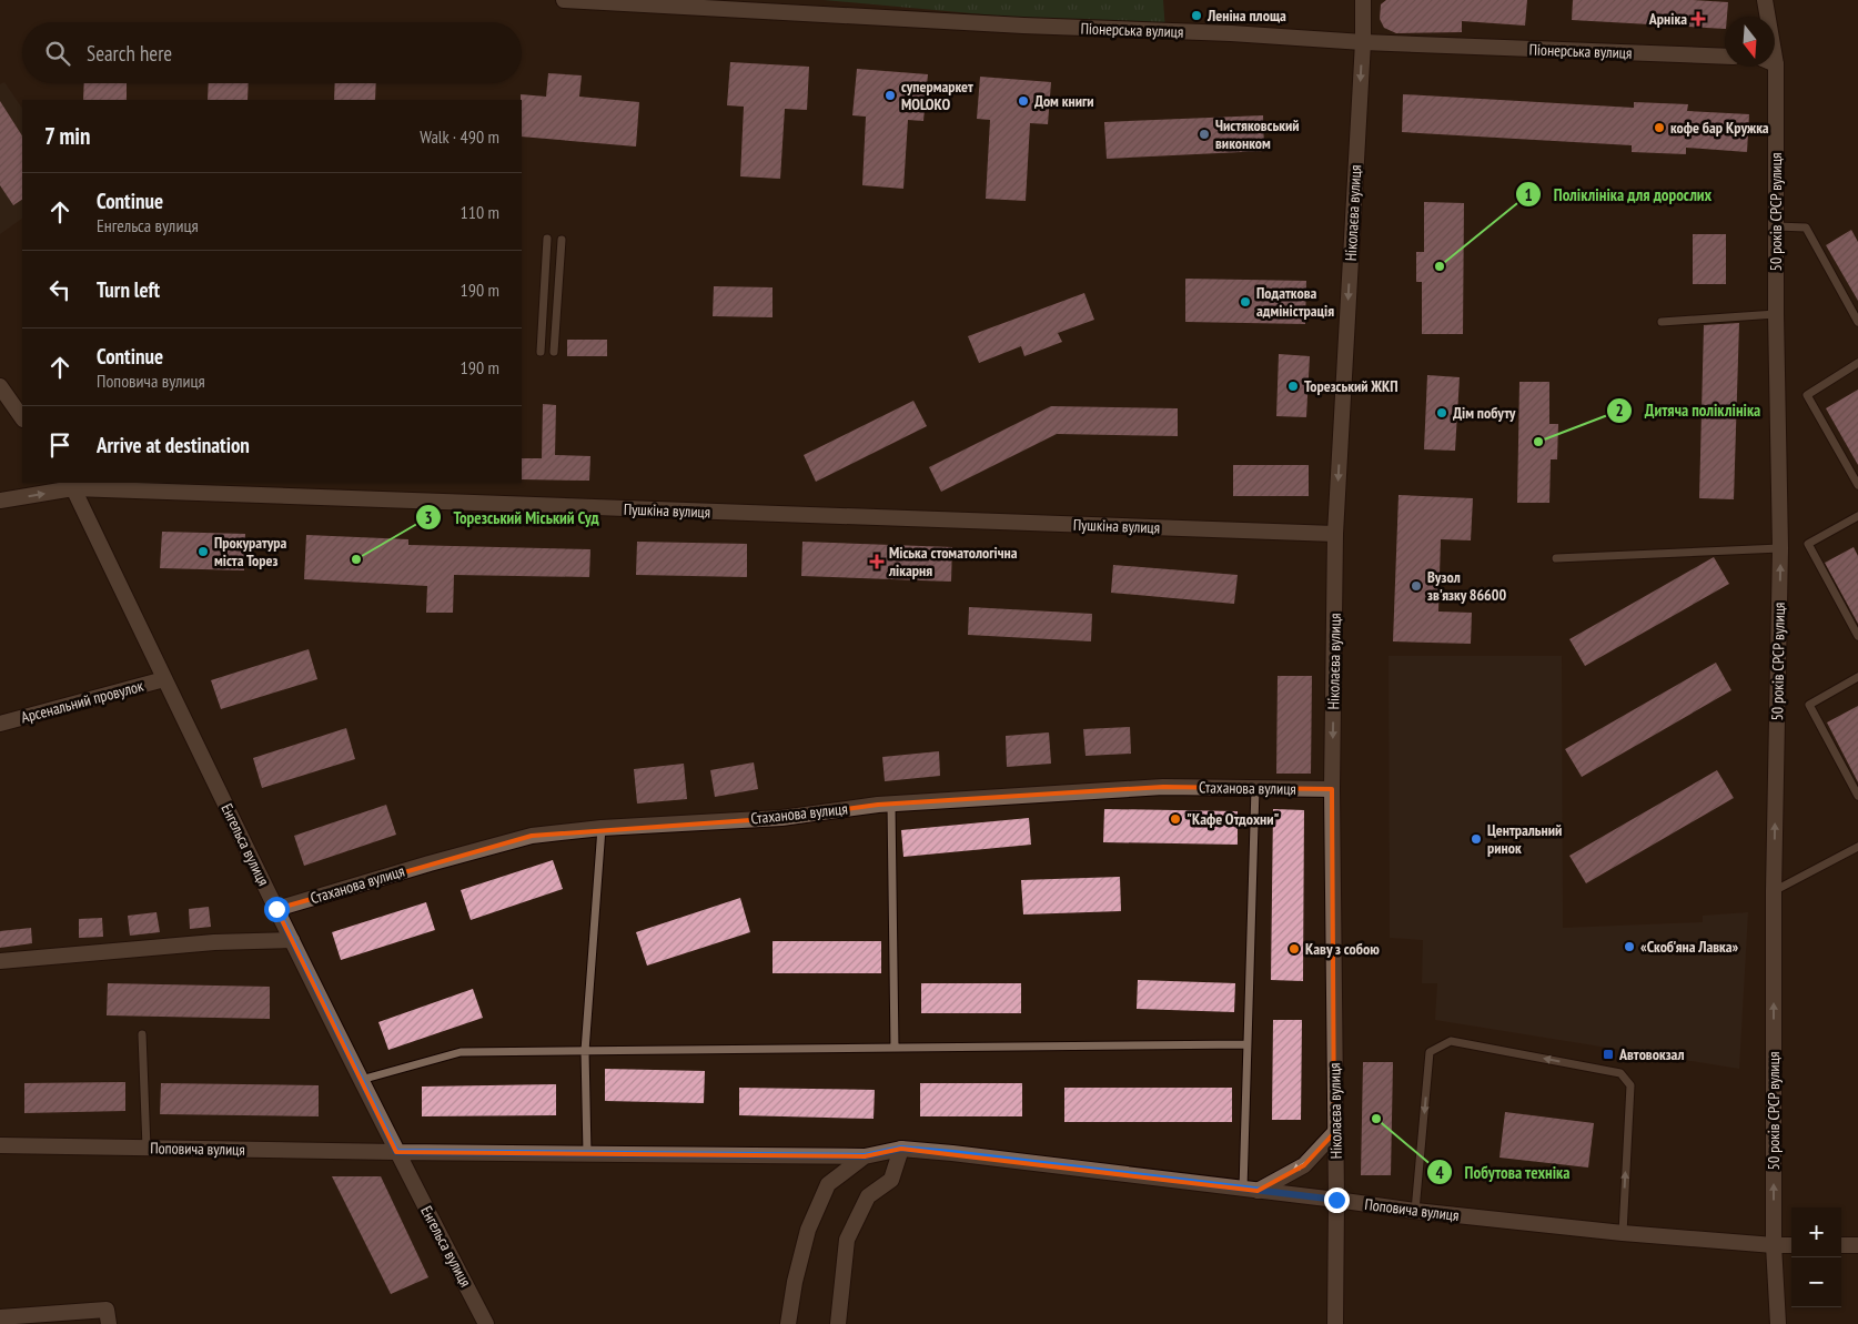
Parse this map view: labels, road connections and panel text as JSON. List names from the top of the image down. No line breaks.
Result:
{"streets":{"street":["Піонерська вулиця","50 років СРСР вулиця","Ніколаєва вулиця","Пушкіна вулиця","Арсенальний провулок","Стаханова вулиця","Енгельса вулиця","Поповича вулиця"]},"crossings":[["Піонерська вулиця","Ніколаєва вулиця"],["50 років СРСР вулиця","Поповича вулиця"],["Ніколаєва вулиця","Пушкіна вулиця"],["Ніколаєва вулиця","Стаханова вулиця"],["Ніколаєва вулиця","Поповича вулиця"],["Пушкіна вулиця","Енгельса вулиця"],["Арсенальний провулок","Енгельса вулиця"],["Стаханова вулиця","Енгельса вулиця"],["Енгельса вулиця","Поповича вулиця"]],"one_way":["50 років СРСР вулиця","Ніколаєва вулиця"],"places":{"other":["Леніна площа","супермаркет MOLOKO","Дом книги","кофе бар Кружка","Чистяковський виконком","Поліклініка для дорослих","Податкова адміністрація","Торезський ЖКП","Дім побуту","Дитяча поліклініка","Прокуратура міста Торез","Торезський Міський Суд","Вузол зв'язку 86600","\"Кафе Отдохни\"","Центральний ринок","«Скоб'яна Лавка»","Каву з собою","Побутова техніка"],"health":["Арніка","Міська стоматологічна лікарня"],"transit":["Автовокзал"]},"north":"bottom","page":{"search":"Search here","heading":["7 min","Walk · 490 m"],"list":[["Continue","Енгельса вулиця","110 m"],["Turn left","190 m"],["Continue","Поповича вулиця","190 m"],"Arrive at destination"],"map_buttons":["+","−"]}}
